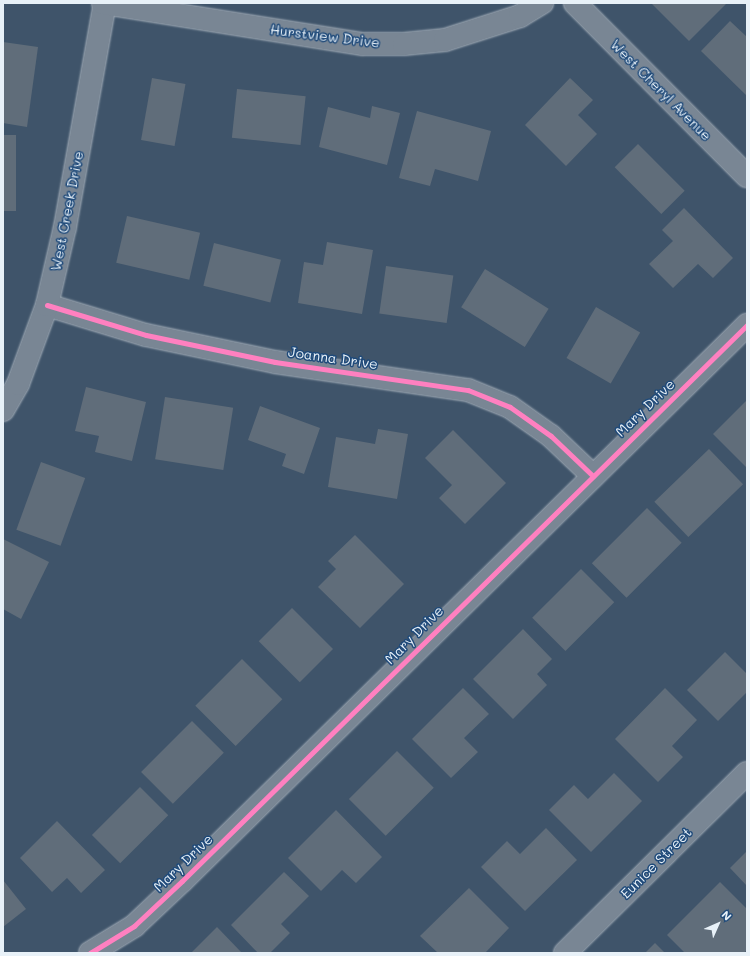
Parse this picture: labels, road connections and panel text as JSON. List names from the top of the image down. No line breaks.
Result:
{"streets":{"street":["Hurstview Drive","West Cheryl Avenue","West Creek Drive","Joanna Drive","Mary Drive","Eunice Street"]},"crossings":[["Hurstview Drive","West Creek Drive"],["West Creek Drive","Joanna Drive"],["Joanna Drive","Mary Drive"]],"north":"top right"}
